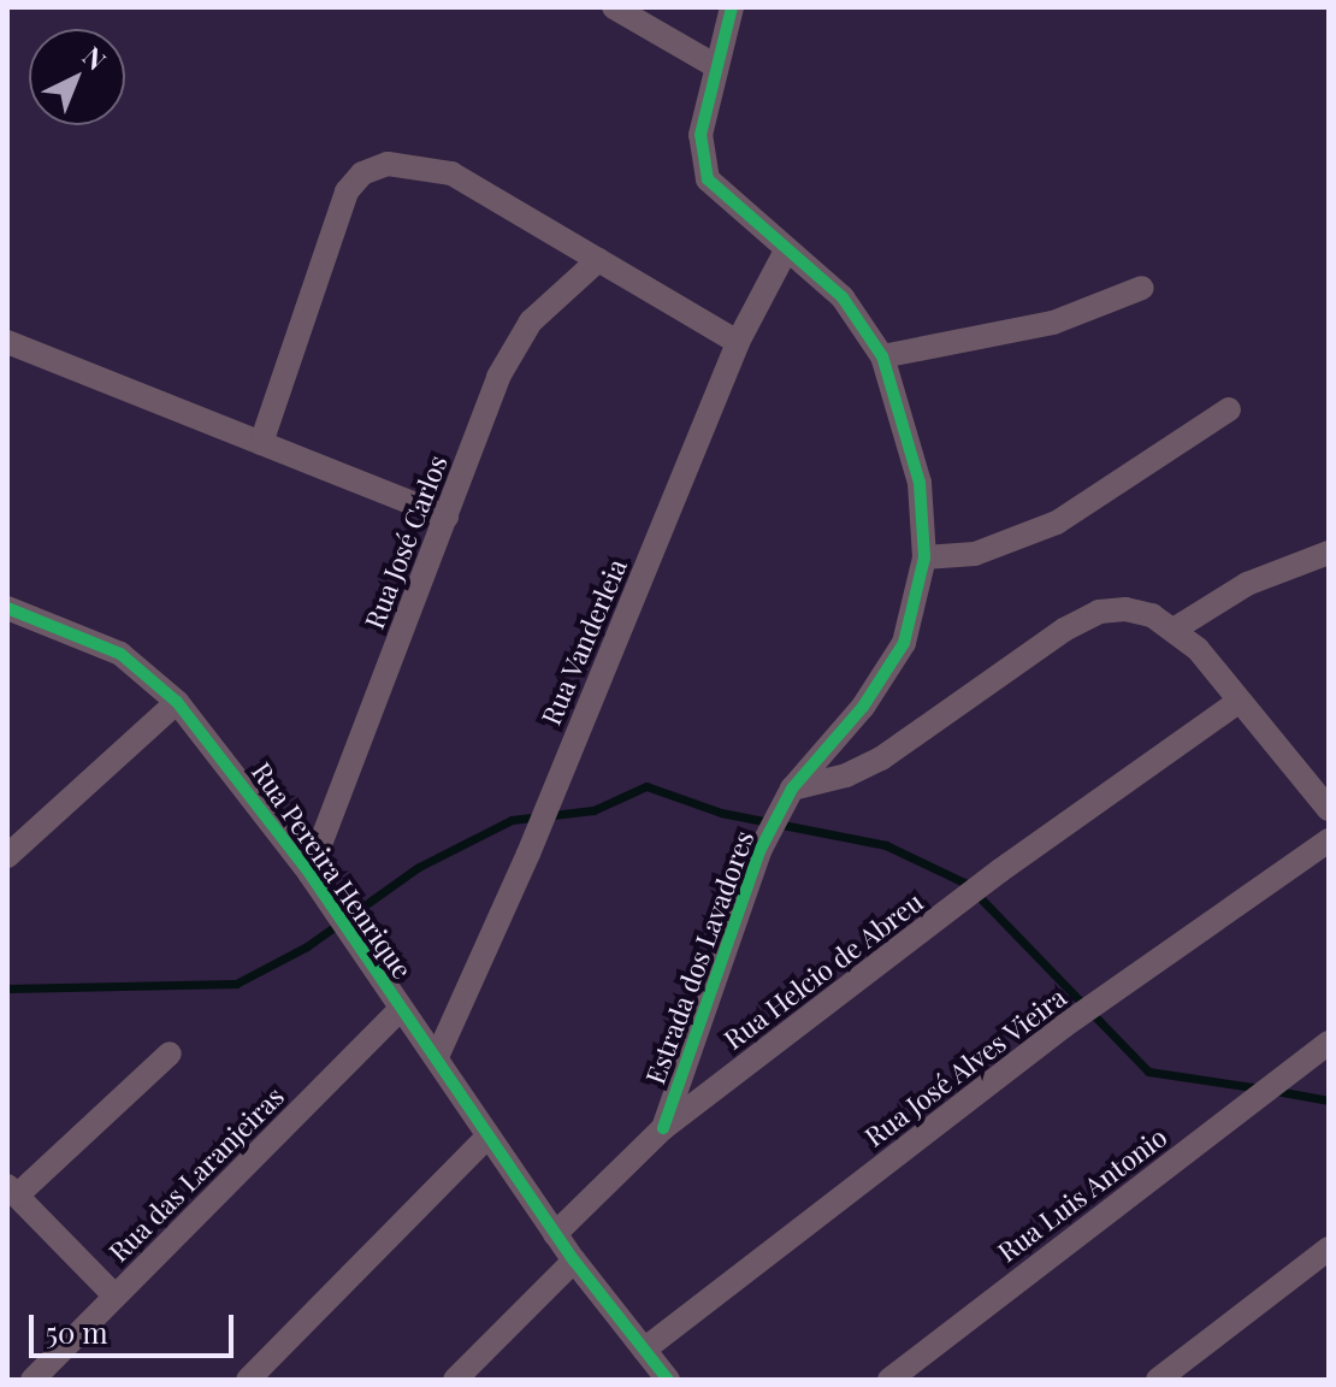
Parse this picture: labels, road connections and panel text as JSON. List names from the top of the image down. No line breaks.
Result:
{"streets":{"street":["Rua José Carlos","Rua Vanderleia","Rua Pereira Henrique","Estrada dos Lavadores","Rua Helcio de Abreu","Rua José Alves Vieira","Rua das Laranjeiras","Rua Luis Antonio"]},"crossings":[["Rua José Carlos","Rua Pereira Henrique"],["Rua Vanderleia","Rua Pereira Henrique"],["Rua Vanderleia","Estrada dos Lavadores"],["Rua Pereira Henrique","Rua Helcio de Abreu"],["Rua Pereira Henrique","Rua José Alves Vieira"],["Rua Pereira Henrique","Rua das Laranjeiras"],["Estrada dos Lavadores","Rua Helcio de Abreu"]],"scale_bar":"50 m","north":"top right"}
